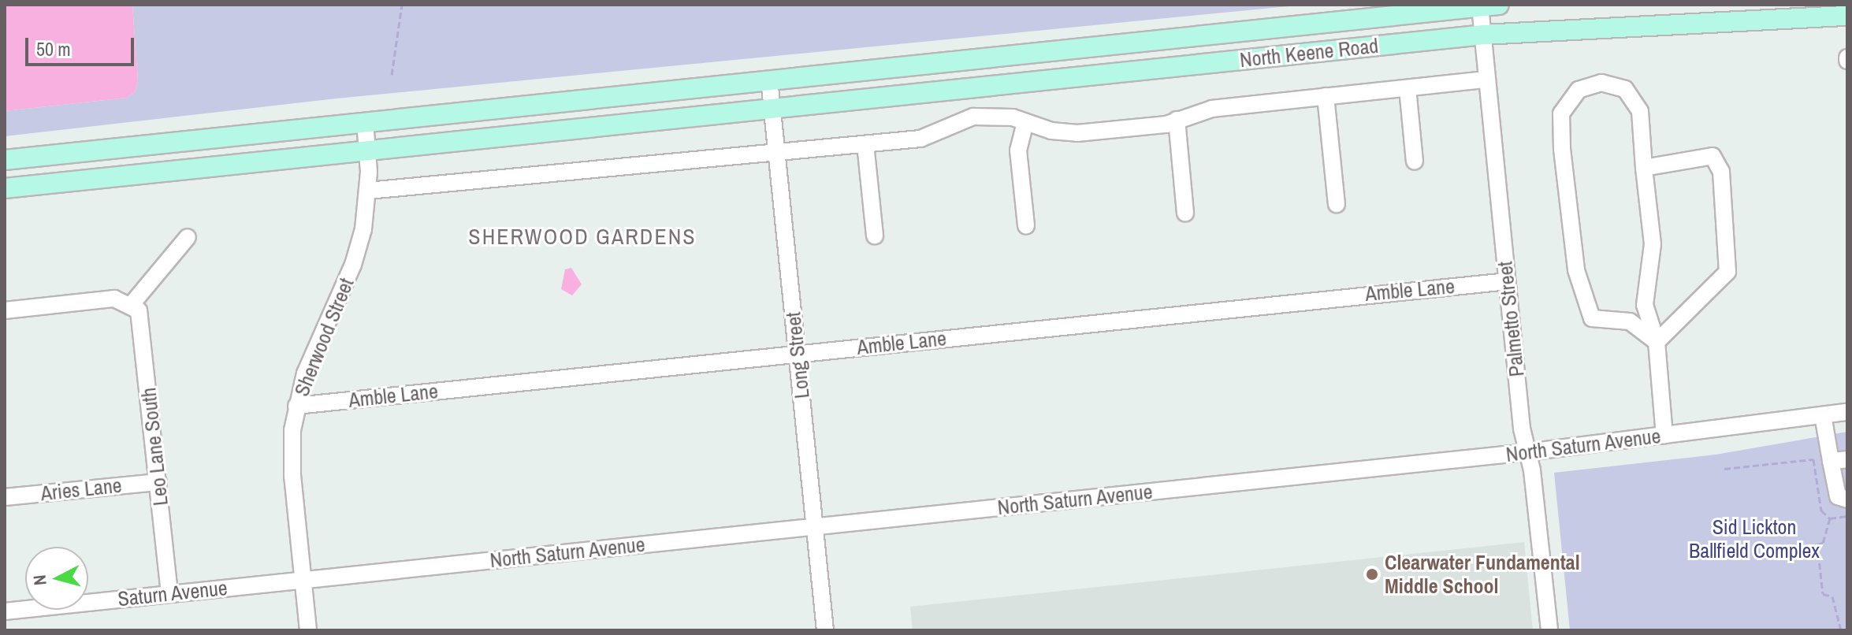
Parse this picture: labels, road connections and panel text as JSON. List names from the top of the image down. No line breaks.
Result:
{"streets":{"main road":["North Keene Road"],"street":["Amble Lane","Palmetto Street","Sherwood Street","Long Street","North Saturn Avenue","Leo Lane South","Aries Lane","Saturn Avenue"]},"crossings":[["North Keene Road","Palmetto Street"],["North Keene Road","Sherwood Street"],["North Keene Road","Long Street"],["Amble Lane","Palmetto Street"],["Amble Lane","Sherwood Street"],["Amble Lane","Long Street"],["Palmetto Street","North Saturn Avenue"],["Sherwood Street","North Saturn Avenue"],["Sherwood Street","Saturn Avenue"],["Long Street","North Saturn Avenue"],["North Saturn Avenue","Saturn Avenue"],["Leo Lane South","Aries Lane"],["Leo Lane South","Saturn Avenue"]],"districts":["SHERWOOD GARDENS"],"parks":["Sid Lickton Ballfield Complex"],"places":["Clearwater Fundamental Middle School"],"scale_bar":"50 m","north":"left"}
